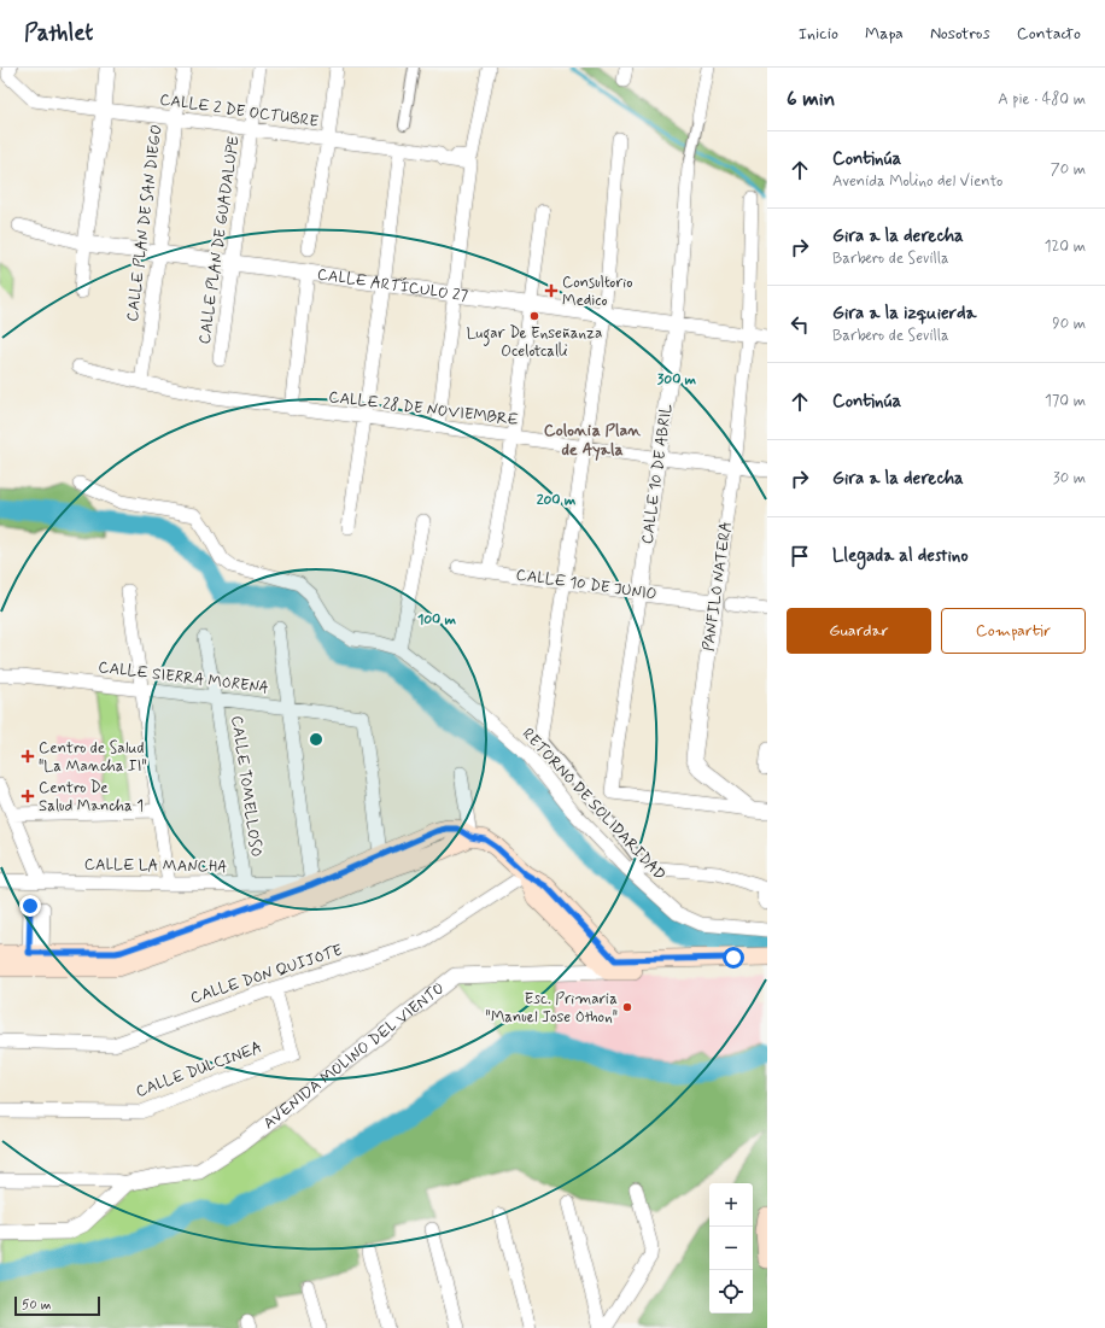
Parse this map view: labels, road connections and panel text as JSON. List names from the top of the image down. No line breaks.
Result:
{"streets":{"main road":["AVENIDA MOLINO DEL VIENTO"],"street":["CALLE 2 DE OCTUBRE","CALLE PLAN DE SAN DIEGO","CALLE PLAN DE GUADALUPE","CALLE ARTÍCULO 27","CALLE 28 DE NOVIEMBRE","CALLE 10 DE ABRIL","CALLE 10 DE JUNIO","PANFILO NATERA","CALLE SIERRA MORENA","CALLE TOMELLOSO","RETORNO DE SOLIDARIDAD","CALLE LA MANCHA","CALLE DON QUIJOTE","CALLE DULCINEA"]},"crossings":[["CALLE 2 DE OCTUBRE","CALLE PLAN DE SAN DIEGO"],["CALLE 2 DE OCTUBRE","CALLE PLAN DE GUADALUPE"],["CALLE PLAN DE SAN DIEGO","CALLE ARTÍCULO 27"],["CALLE PLAN DE SAN DIEGO","CALLE 28 DE NOVIEMBRE"],["CALLE PLAN DE GUADALUPE","CALLE ARTÍCULO 27"],["CALLE ARTÍCULO 27","CALLE 10 DE ABRIL"],["CALLE ARTÍCULO 27","PANFILO NATERA"],["CALLE 28 DE NOVIEMBRE","CALLE 10 DE ABRIL"],["CALLE 28 DE NOVIEMBRE","PANFILO NATERA"],["CALLE 10 DE ABRIL","CALLE 10 DE JUNIO"],["CALLE 10 DE ABRIL","PANFILO NATERA"],["CALLE 10 DE JUNIO","PANFILO NATERA"],["CALLE SIERRA MORENA","CALLE TOMELLOSO"],["CALLE TOMELLOSO","CALLE LA MANCHA"],["CALLE DON QUIJOTE","CALLE DULCINEA"]],"districts":["Colonia Plan de Ayala"],"places":{"health":["Consultorio Medico","Centro de Salud \"La Mancha II\"","Centro De Salud Mancha 1"],"other":["Lugar De Enseñanza Ocelotcalli","Esc. Primaria \"Manuel Jose Othon\""]},"scale_bar":"50 m","page":{"header":"Pathlet","nav":["Inicio","Mapa","Nosotros","Contacto"],"heading":["6 min","A pie · 480 m"],"list":[["Continúa","Avenida Molino del Viento","70 m"],["Gira a la derecha","Barbero de Sevilla","120 m"],["Gira a la izquierda","Barbero de Sevilla","90 m"],["Continúa","170 m"],["Gira a la derecha","30 m"],"Llegada al destino"],"buttons":["Guardar","Compartir"],"map_buttons":["+","−"],"scale":"50 m"},"rings":["300 m","200 m","100 m"]}
